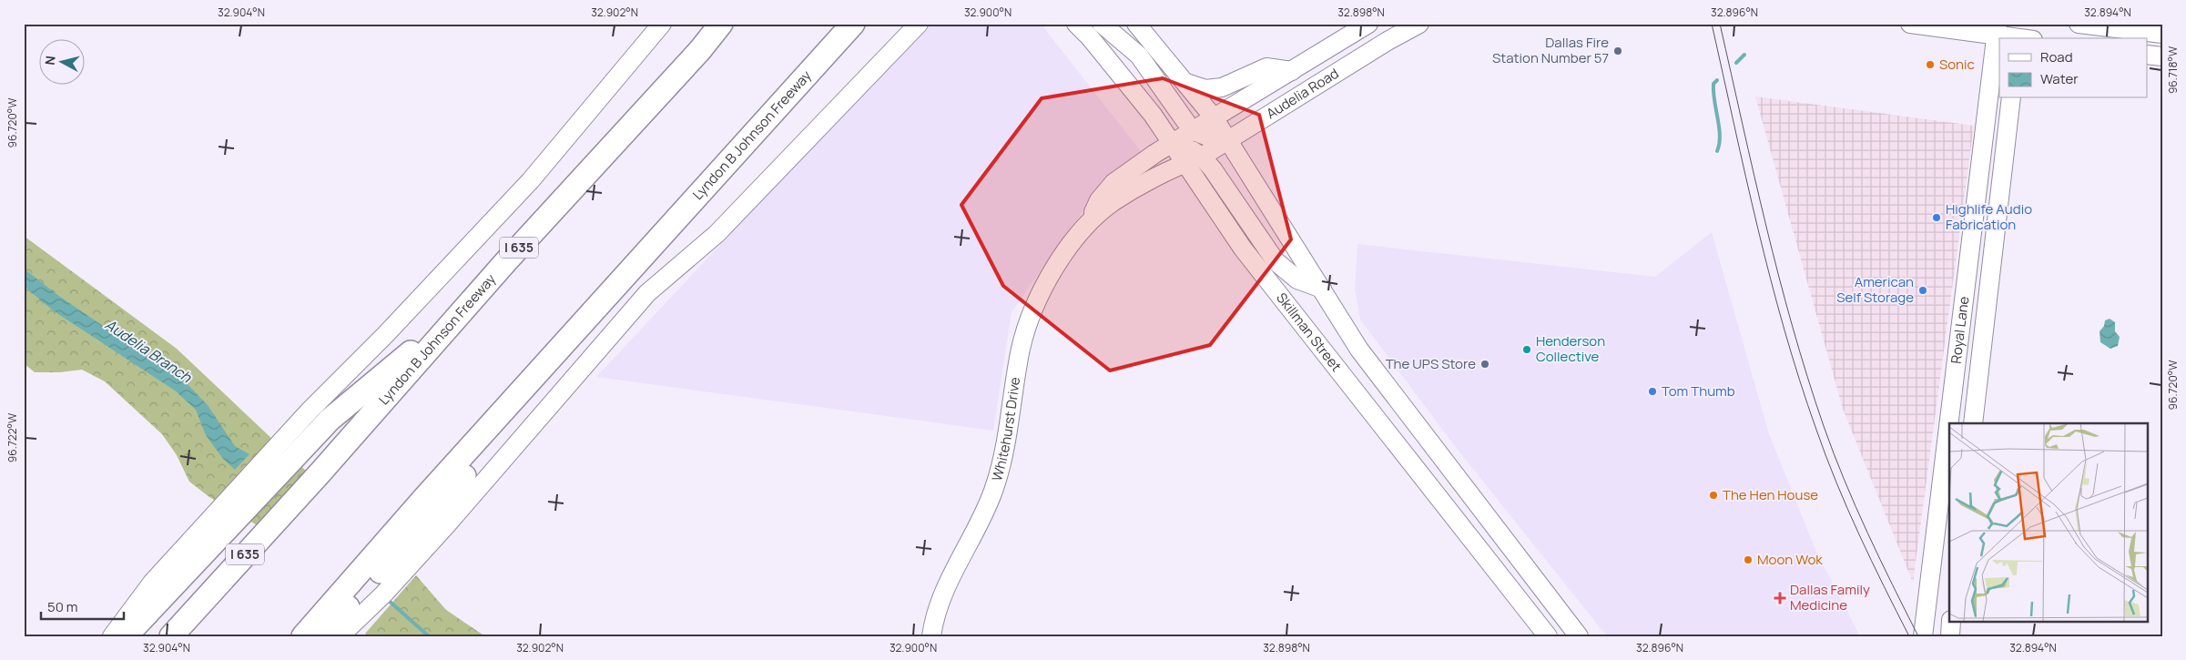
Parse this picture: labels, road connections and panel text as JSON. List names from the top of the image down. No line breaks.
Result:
{"streets":{"highway":["Lyndon B Johnson Freeway","I 635"],"main road":["Audelia Road","Royal Lane","Skillman Street","Whitehurst Drive"]},"crossings":[["Audelia Road","Skillman Street"],["Audelia Road","Whitehurst Drive"],["Skillman Street","Whitehurst Drive"]],"water":["Audelia Branch"],"places":{"other":["Dallas Fire Station Number 57","Sonic","Highlife Audio Fabrication","American Self Storage","Henderson Collective","The UPS Store","Tom Thumb","The Hen House","Moon Wok"],"health":["Dallas Family Medicine"]},"legend":["Road","Water"],"scale_bar":"50 m","north":"left","coordinates":["32.904°N","32.902°N","32.900°N","32.898°N","32.896°N","32.894°N","96.718°W","96.720°W","96.722°W"]}
